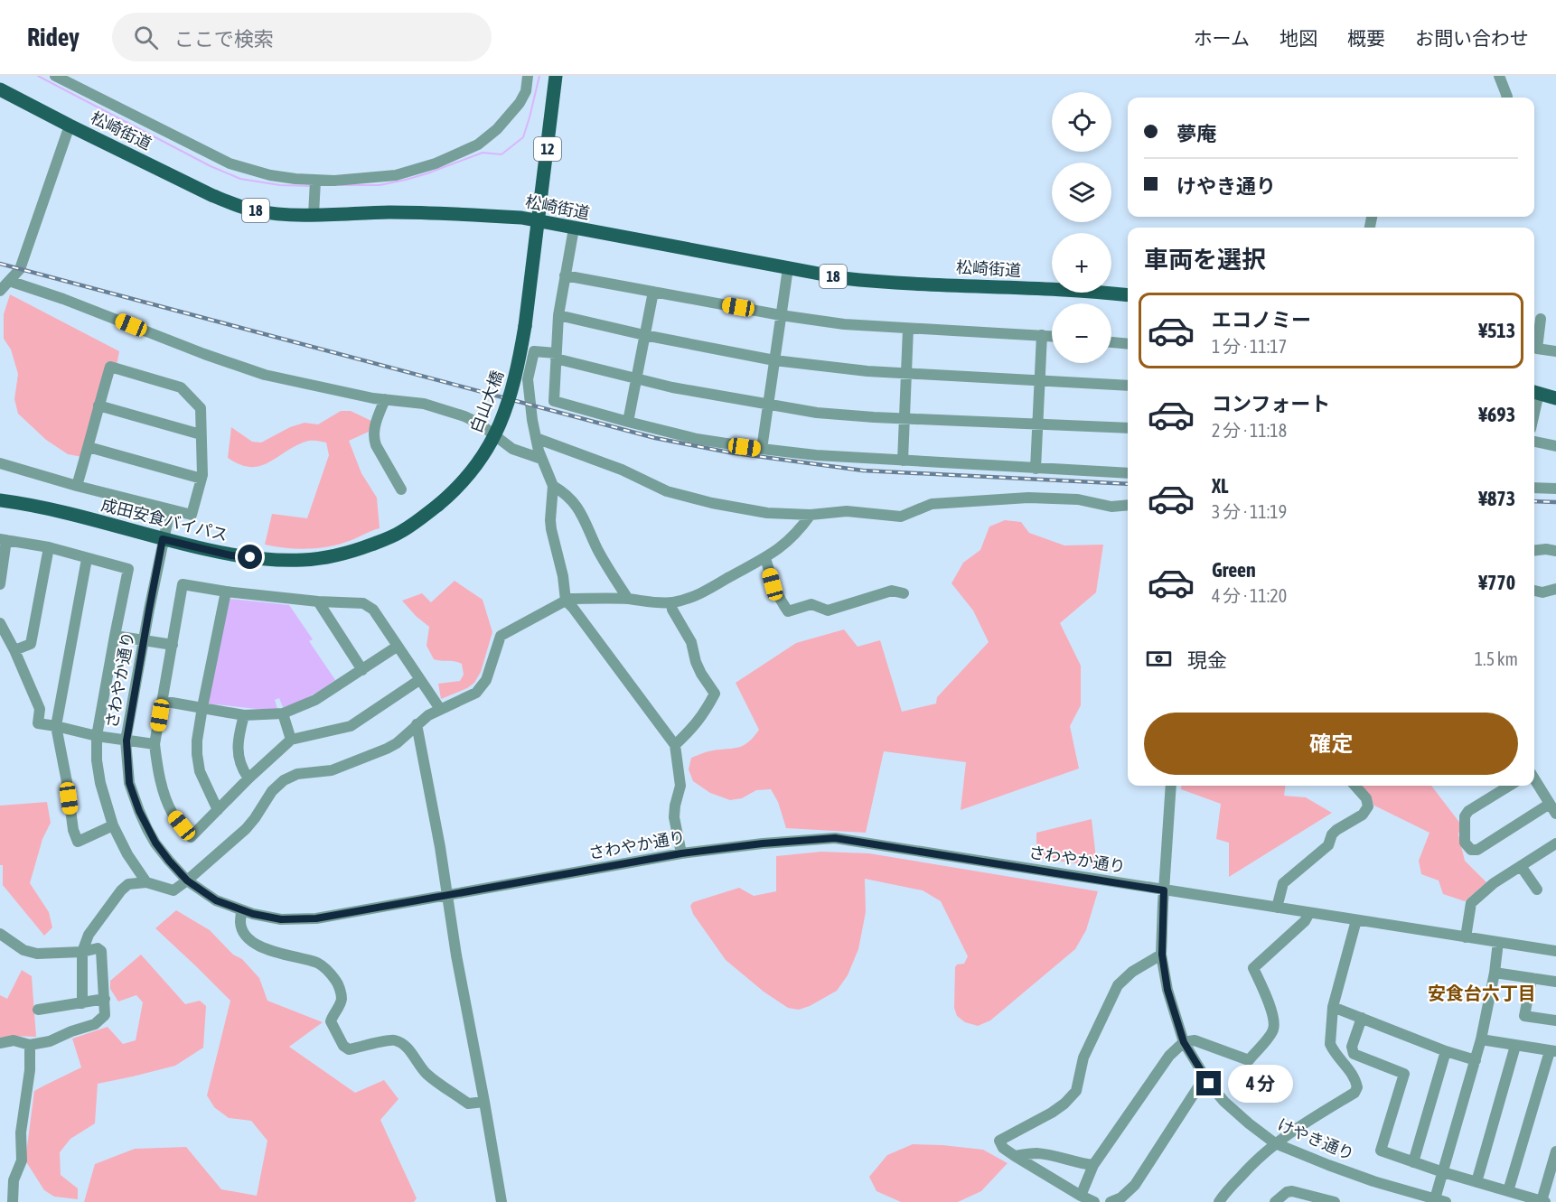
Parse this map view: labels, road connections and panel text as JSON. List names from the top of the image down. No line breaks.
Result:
{"streets":{"main road":["松崎街道","12","18","白山大橋","成田安食バイパス"],"street":["さわやか通り","けやき通り"]},"crossings":[["松崎街道","12"],["松崎街道","白山大橋"],["12","白山大橋"],["白山大橋","成田安食バイパス"],["成田安食バイパス","さわやか通り"],["さわやか通り","けやき通り"]],"districts":["安食台六丁目"],"page":{"header":"Ridey","search":"ここで検索","nav":["ホーム","地図","概要","お問い合わせ"],"map_buttons":["+","−"],"banner":["夢庵","けやき通り"],"heading":"車両を選択","list":[{"name":"エコノミー","note":"1 分 · 11:17","value":"¥513"},{"name":"コンフォート","note":"2 分 · 11:18","value":"¥693"},{"name":"XL","note":"3 分 · 11:19","value":"¥873"},{"name":"Green","note":"4 分 · 11:20","value":"¥770"}],"pay":["現金","1.5 km"],"buttons":"確定","bubble":"4 分"}}
